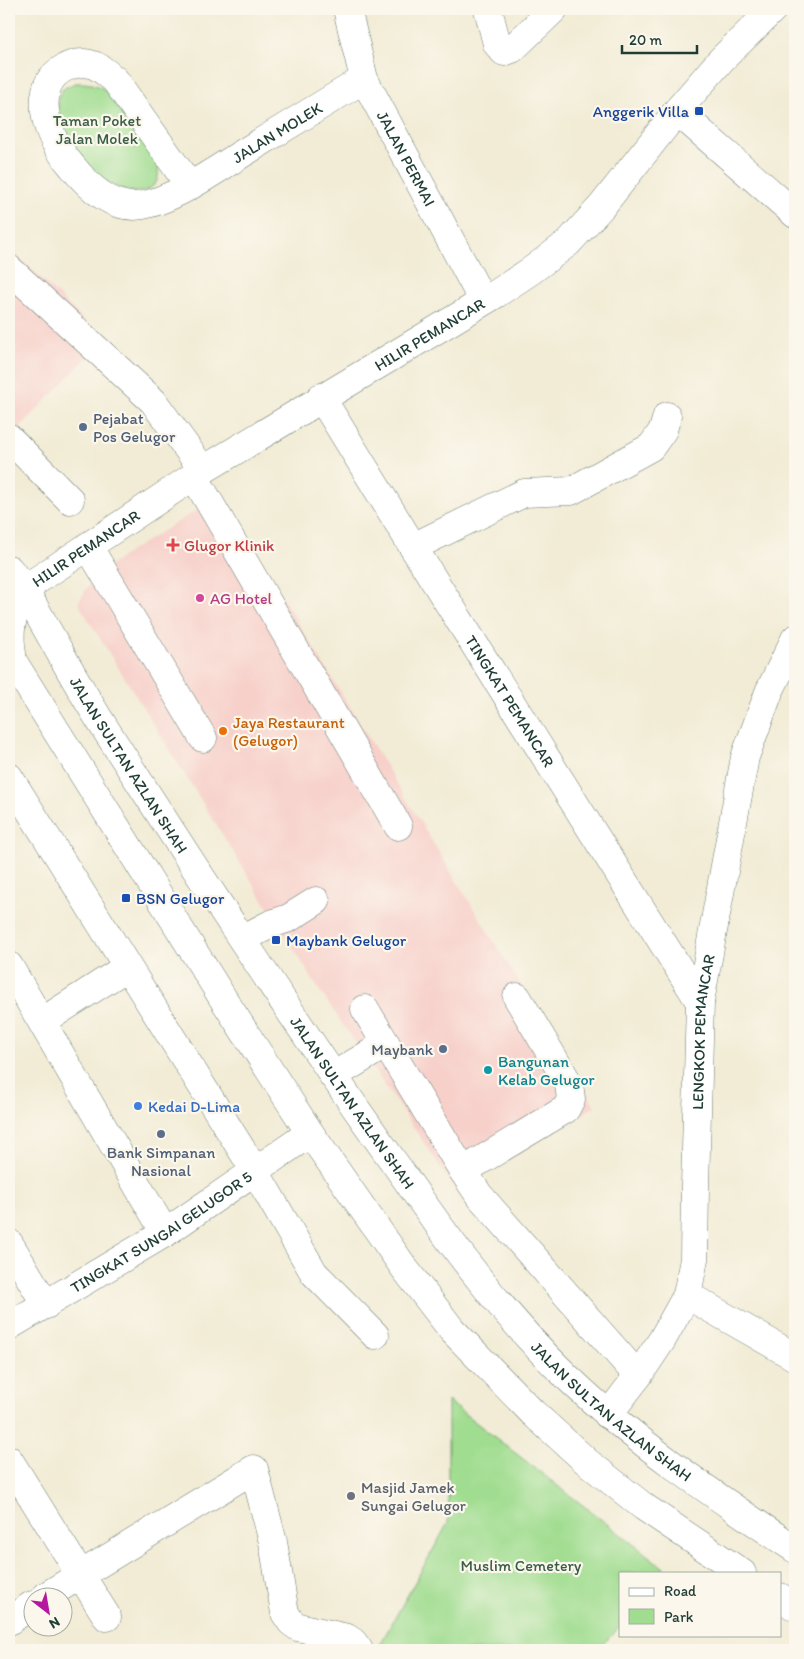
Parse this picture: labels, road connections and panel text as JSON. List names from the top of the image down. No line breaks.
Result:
{"streets":{"main road":["JALAN MOLEK","JALAN PERMAI","HILIR PEMANCAR","TINGKAT PEMANCAR","JALAN SULTAN AZLAN SHAH","LENGKOK PEMANCAR","TINGKAT SUNGAI GELUGOR 5"]},"crossings":[["JALAN MOLEK","JALAN PERMAI"],["JALAN PERMAI","HILIR PEMANCAR"],["HILIR PEMANCAR","TINGKAT PEMANCAR"],["HILIR PEMANCAR","JALAN SULTAN AZLAN SHAH"],["TINGKAT PEMANCAR","LENGKOK PEMANCAR"],["JALAN SULTAN AZLAN SHAH","LENGKOK PEMANCAR"]],"parks":["Taman Poket Jalan Molek","Muslim Cemetery"],"places":{"transit":["Anggerik Villa","BSN Gelugor","Maybank Gelugor"],"other":["Pejabat Pos Gelugor","AG Hotel","Jaya Restaurant (Gelugor)","Maybank","Bangunan Kelab Gelugor","Kedai D-Lima","Bank Simpanan Nasional","Masjid Jamek Sungai Gelugor"],"health":["Glugor Klinik"]},"legend":["Road","Park"],"scale_bar":"20 m","north":"bottom right"}
